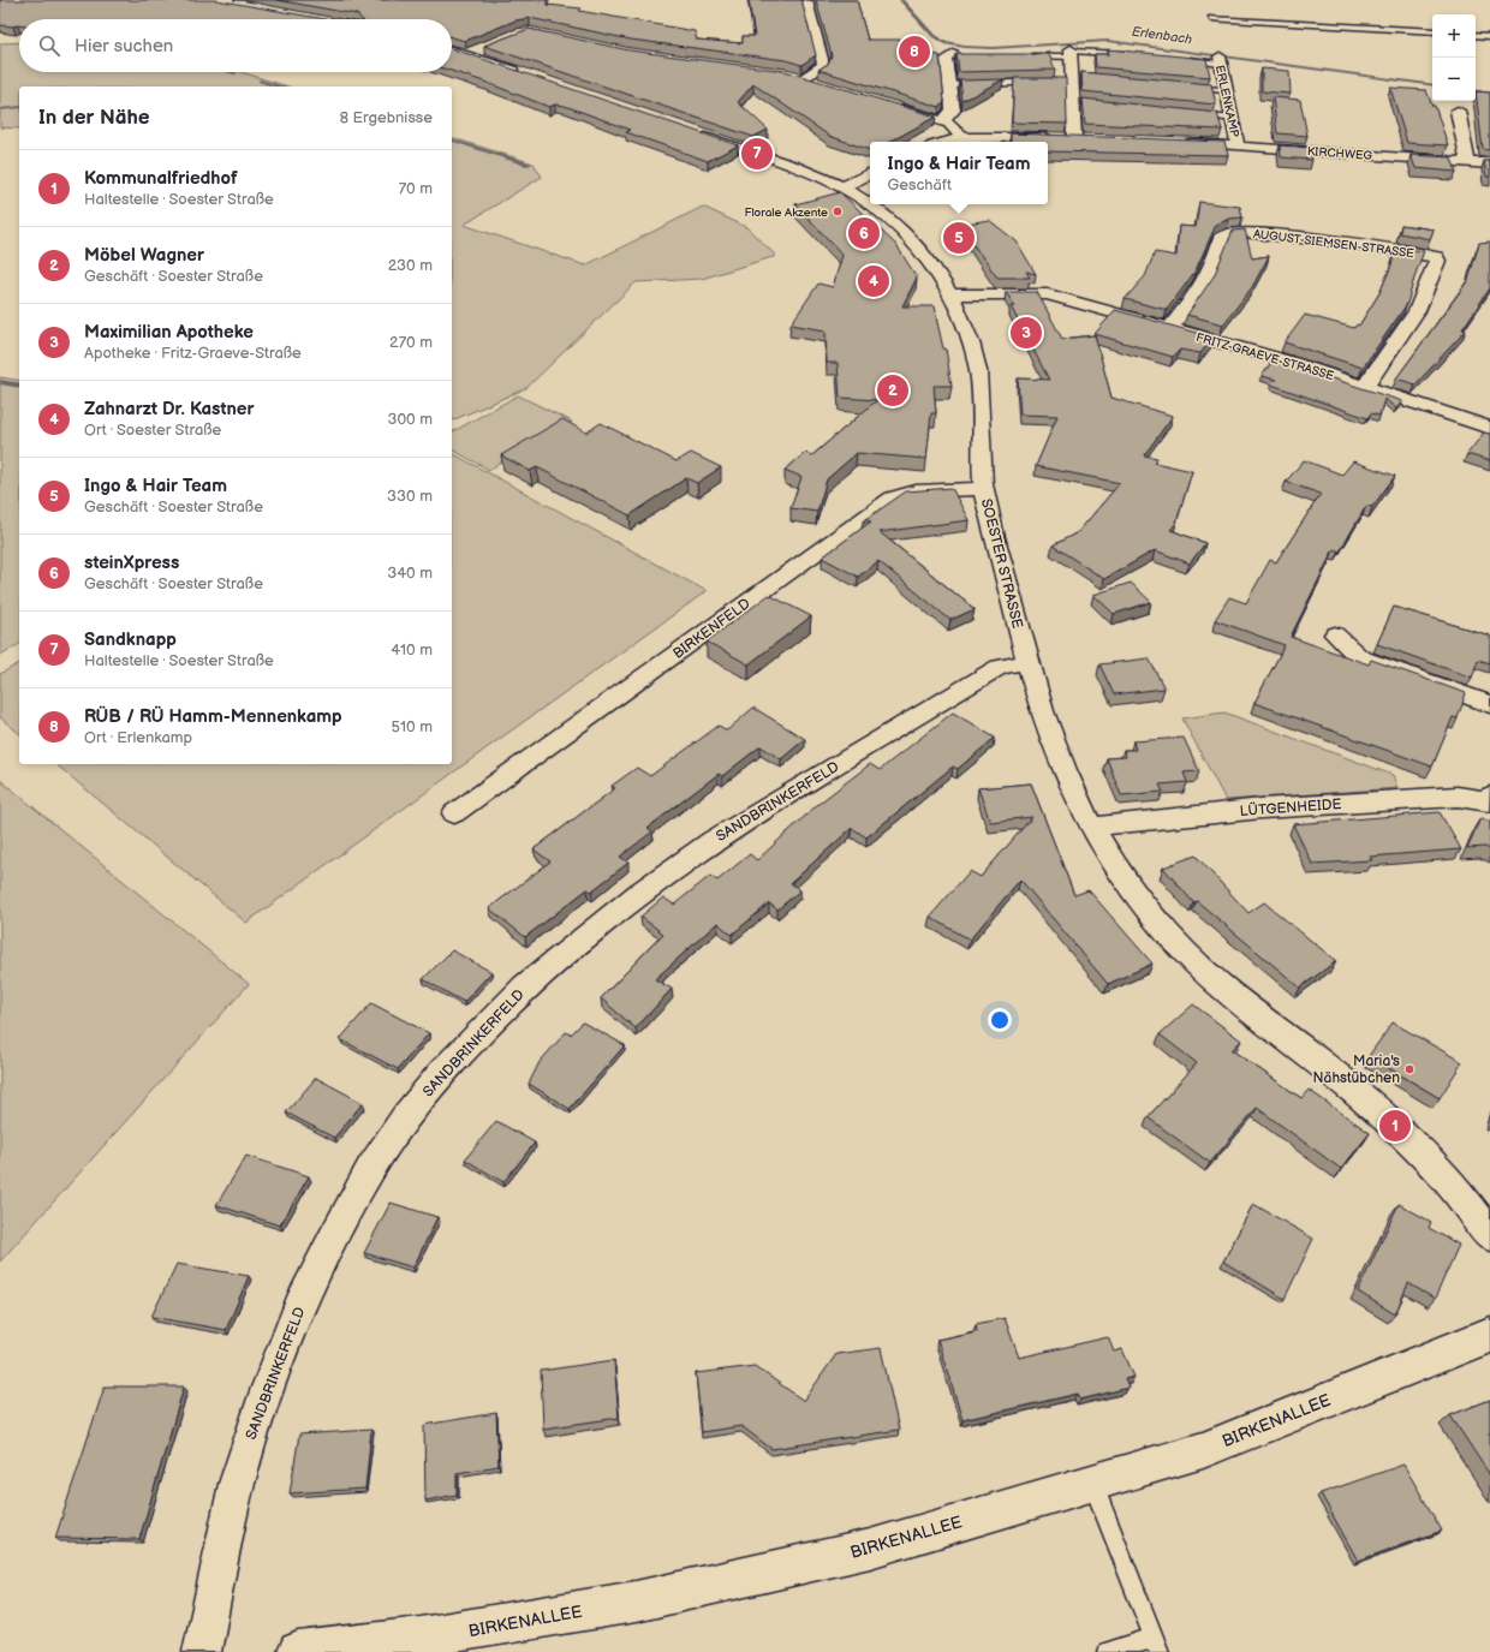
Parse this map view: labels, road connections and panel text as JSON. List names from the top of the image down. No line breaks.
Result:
{"streets":{"main road":["BIRKENALLEE"],"street":["ERLENKAMP","KIRCHWEG","AUGUST-SIEMSEN-STRASSE","FRITZ-GRAEVE-STRASSE","SOESTER STRASSE","BIRKENFELD","SANDBRINKERFELD","LÜTGENHEIDE"]},"crossings":[["ERLENKAMP","KIRCHWEG"],["AUGUST-SIEMSEN-STRASSE","FRITZ-GRAEVE-STRASSE"],["FRITZ-GRAEVE-STRASSE","SOESTER STRASSE"],["SOESTER STRASSE","BIRKENFELD"],["SOESTER STRASSE","SANDBRINKERFELD"],["SOESTER STRASSE","LÜTGENHEIDE"]],"water":["Erlenbach"],"places":["Florale Akzente","Maria's Nähstübchen"],"page":{"map_buttons":["+","−"],"search":"Hier suchen","pins":["8","7","6","5","4","3","2","1"],"heading":["In der Nähe","8 Ergebnisse"],"popup":["Ingo & Hair Team","Geschäft"],"list":[{"mark":"1","name":"Kommunalfriedhof","note":"Haltestelle · Soester Straße","value":"70 m"},{"mark":"2","name":"Möbel Wagner","note":"Geschäft · Soester Straße","value":"230 m"},{"mark":"3","name":"Maximilian Apotheke","note":"Apotheke · Fritz-Graeve-Straße","value":"270 m"},{"mark":"4","name":"Zahnarzt Dr. Kastner","note":"Ort · Soester Straße","value":"300 m"},{"mark":"5","name":"Ingo & Hair Team","note":"Geschäft · Soester Straße","value":"330 m"},{"mark":"6","name":"steinXpress","note":"Geschäft · Soester Straße","value":"340 m"},{"mark":"7","name":"Sandknapp","note":"Haltestelle · Soester Straße","value":"410 m"},{"mark":"8","name":"RÜB / RÜ Hamm-Mennenkamp","note":"Ort · Erlenkamp","value":"510 m"}]}}
